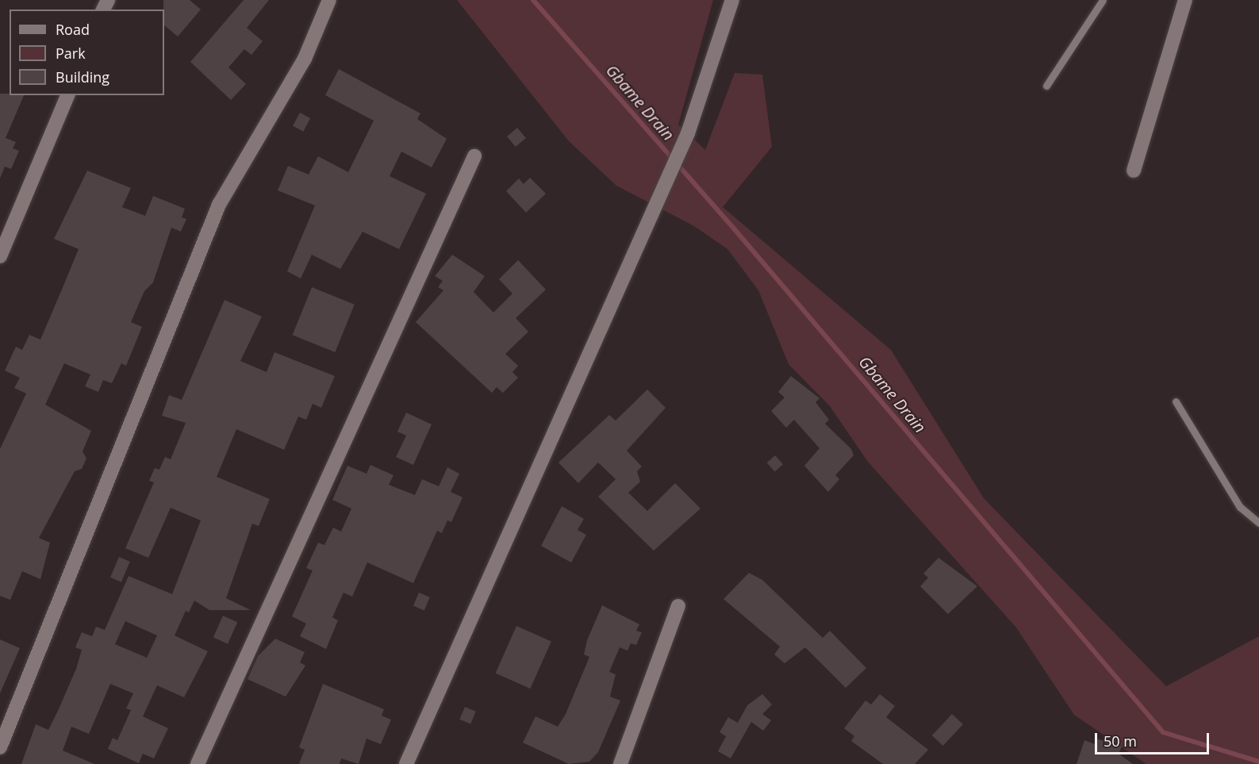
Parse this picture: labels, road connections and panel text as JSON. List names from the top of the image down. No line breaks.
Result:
{"water":["Gbame Drain"],"legend":["Road","Park","Building"],"scale_bar":"50 m"}
